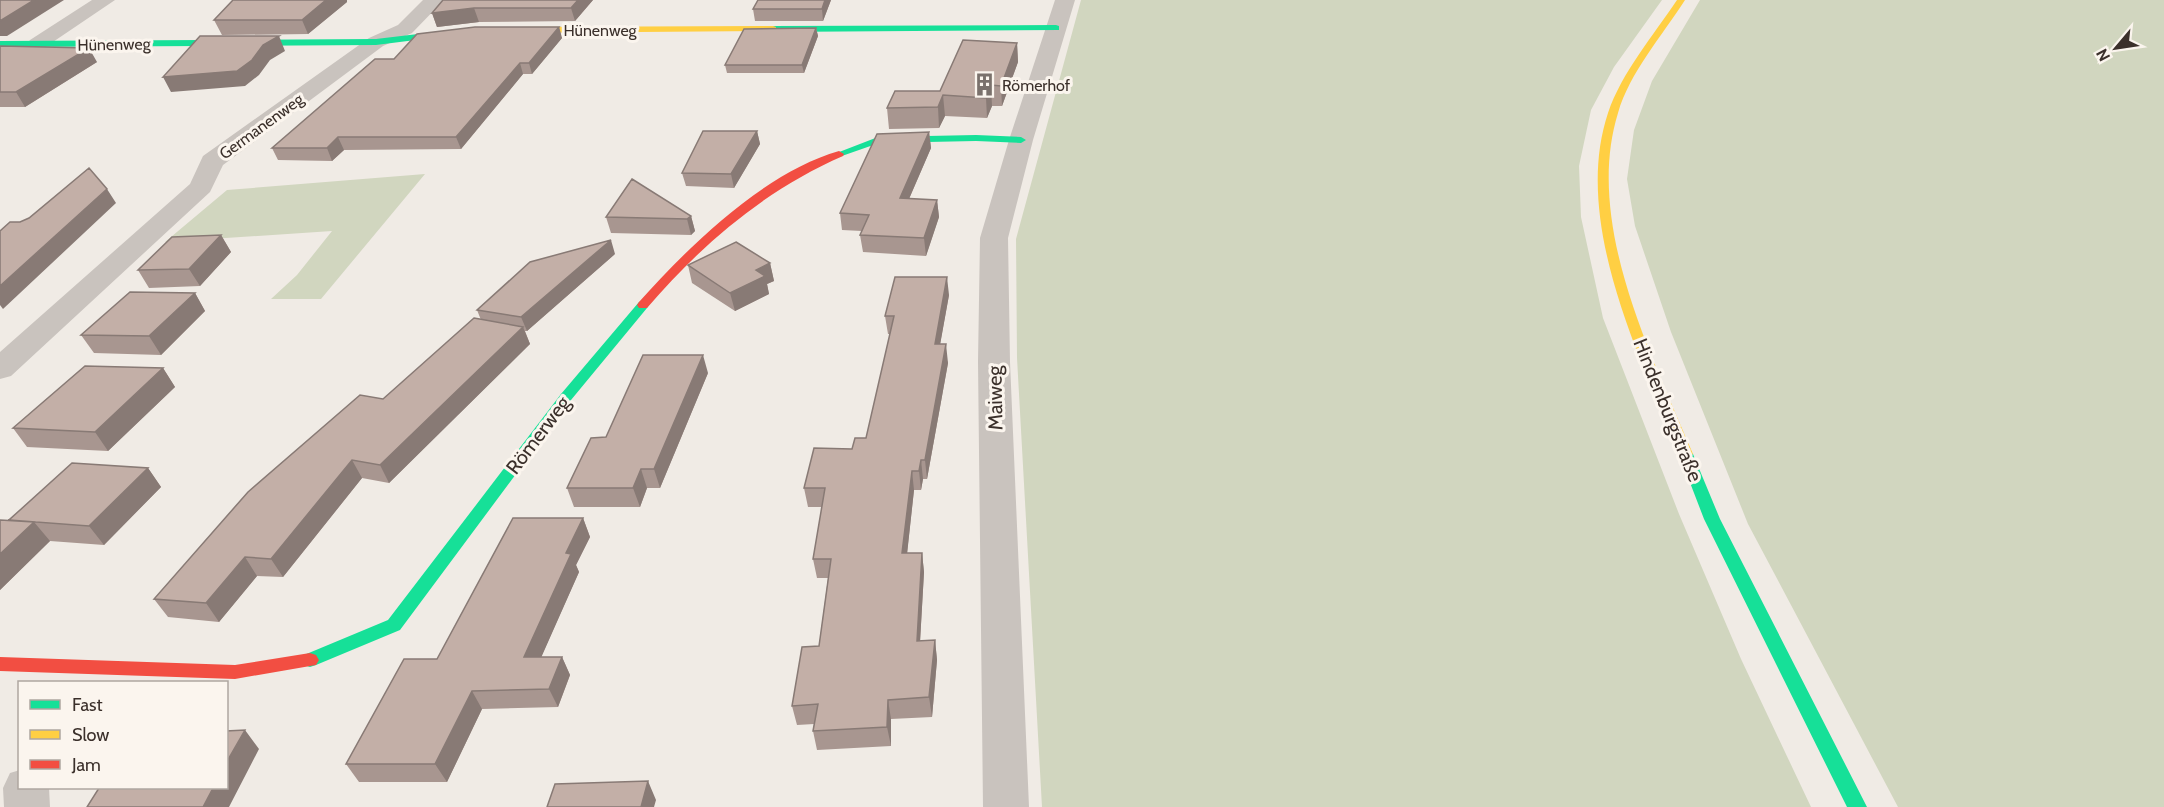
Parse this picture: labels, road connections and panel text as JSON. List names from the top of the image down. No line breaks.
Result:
{"streets":{"street":["Hünenweg","Germanenweg","Maiweg","Hindenburgstraße","Römerweg"]},"crossings":[["Hünenweg","Germanenweg"],["Hünenweg","Maiweg"],["Maiweg","Römerweg"]],"places":{"building":["Römerhof"]},"legend":["Fast","Slow","Jam"],"north":"bottom left"}
